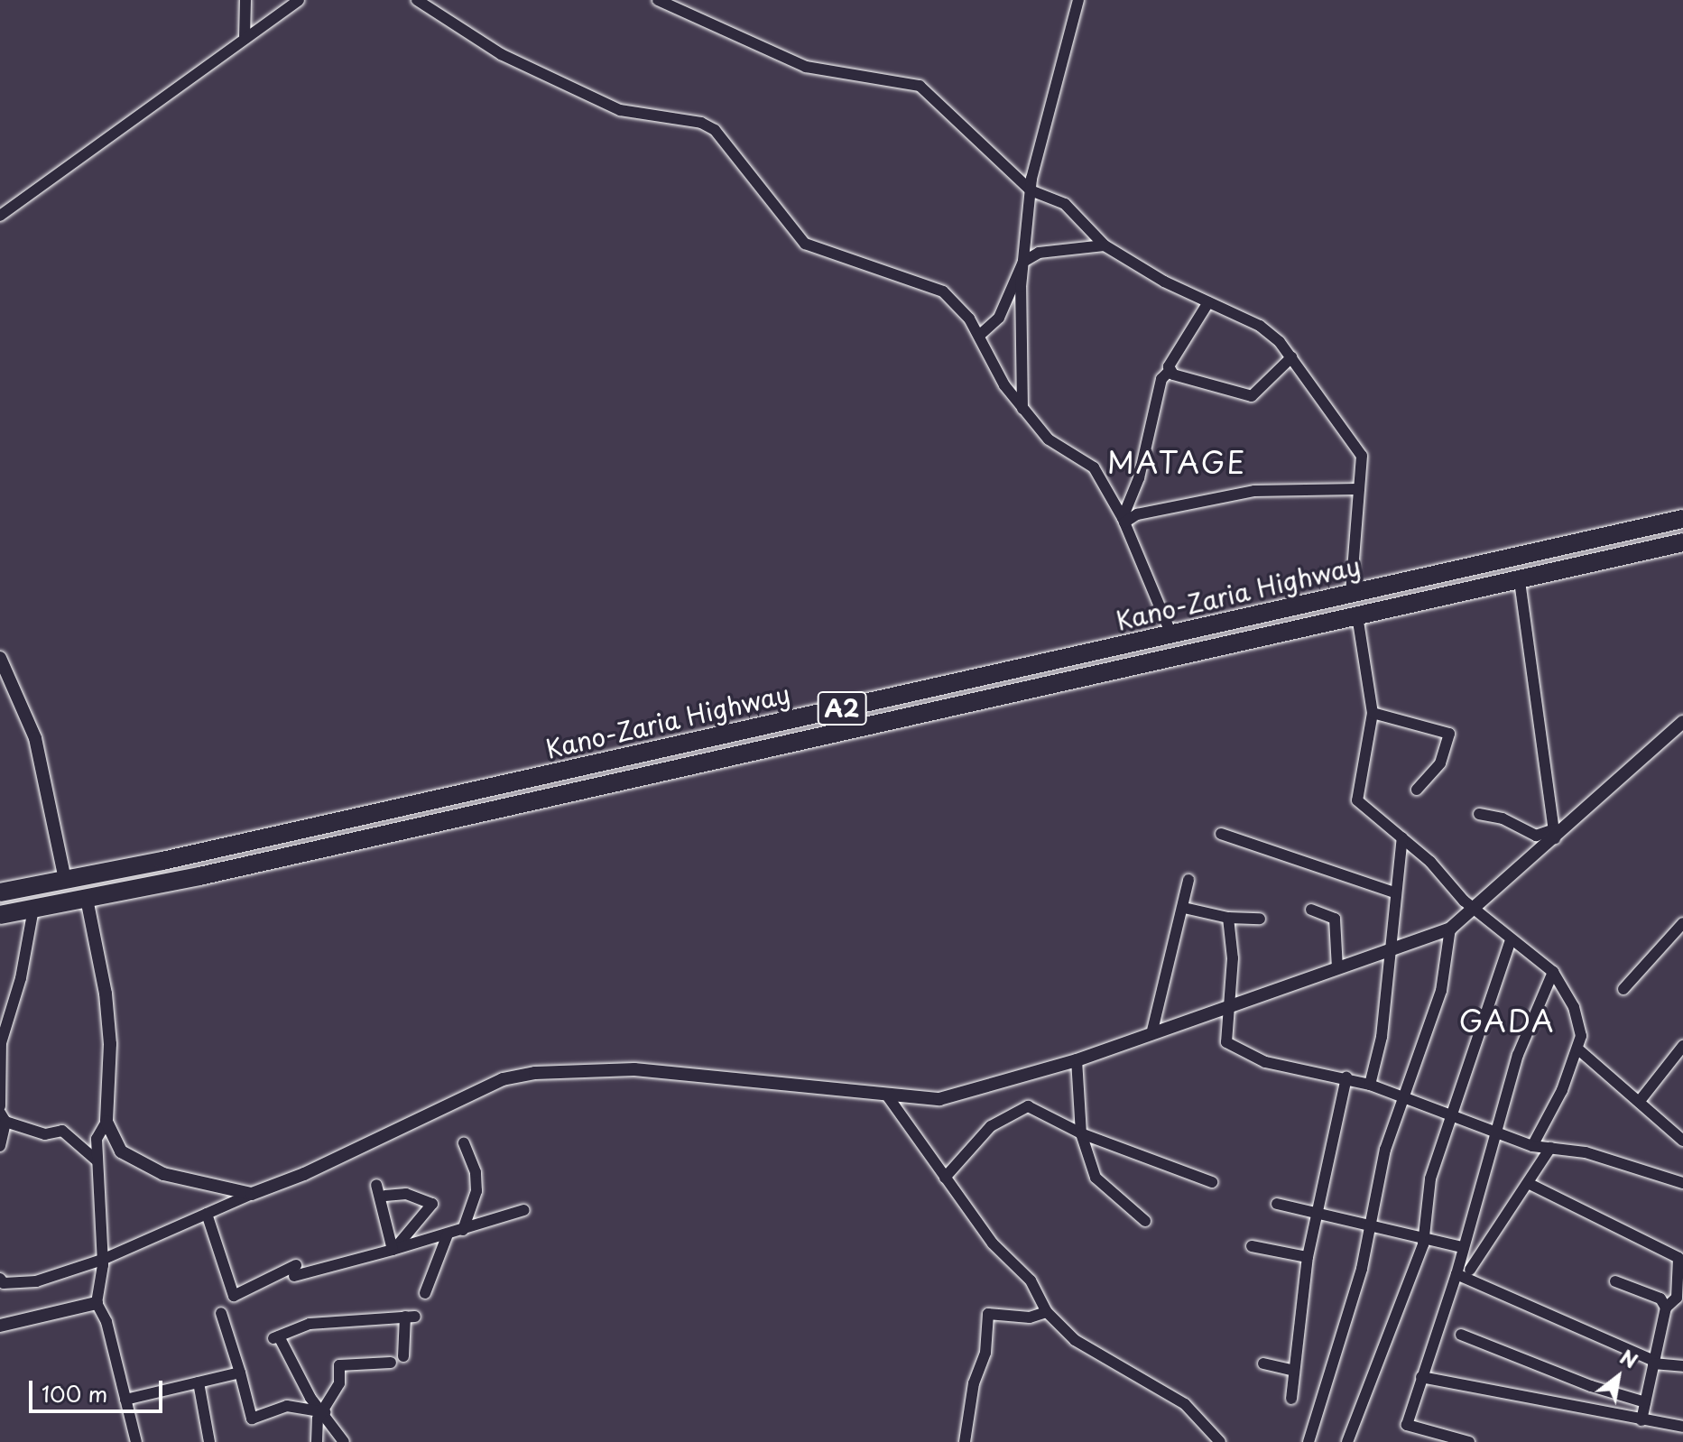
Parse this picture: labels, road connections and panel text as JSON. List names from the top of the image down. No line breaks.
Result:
{"streets":{"highway":["Kano-Zaria Highway","A2"]},"districts":["MATAGE","GADA"],"scale_bar":"100 m","north":"top right"}
